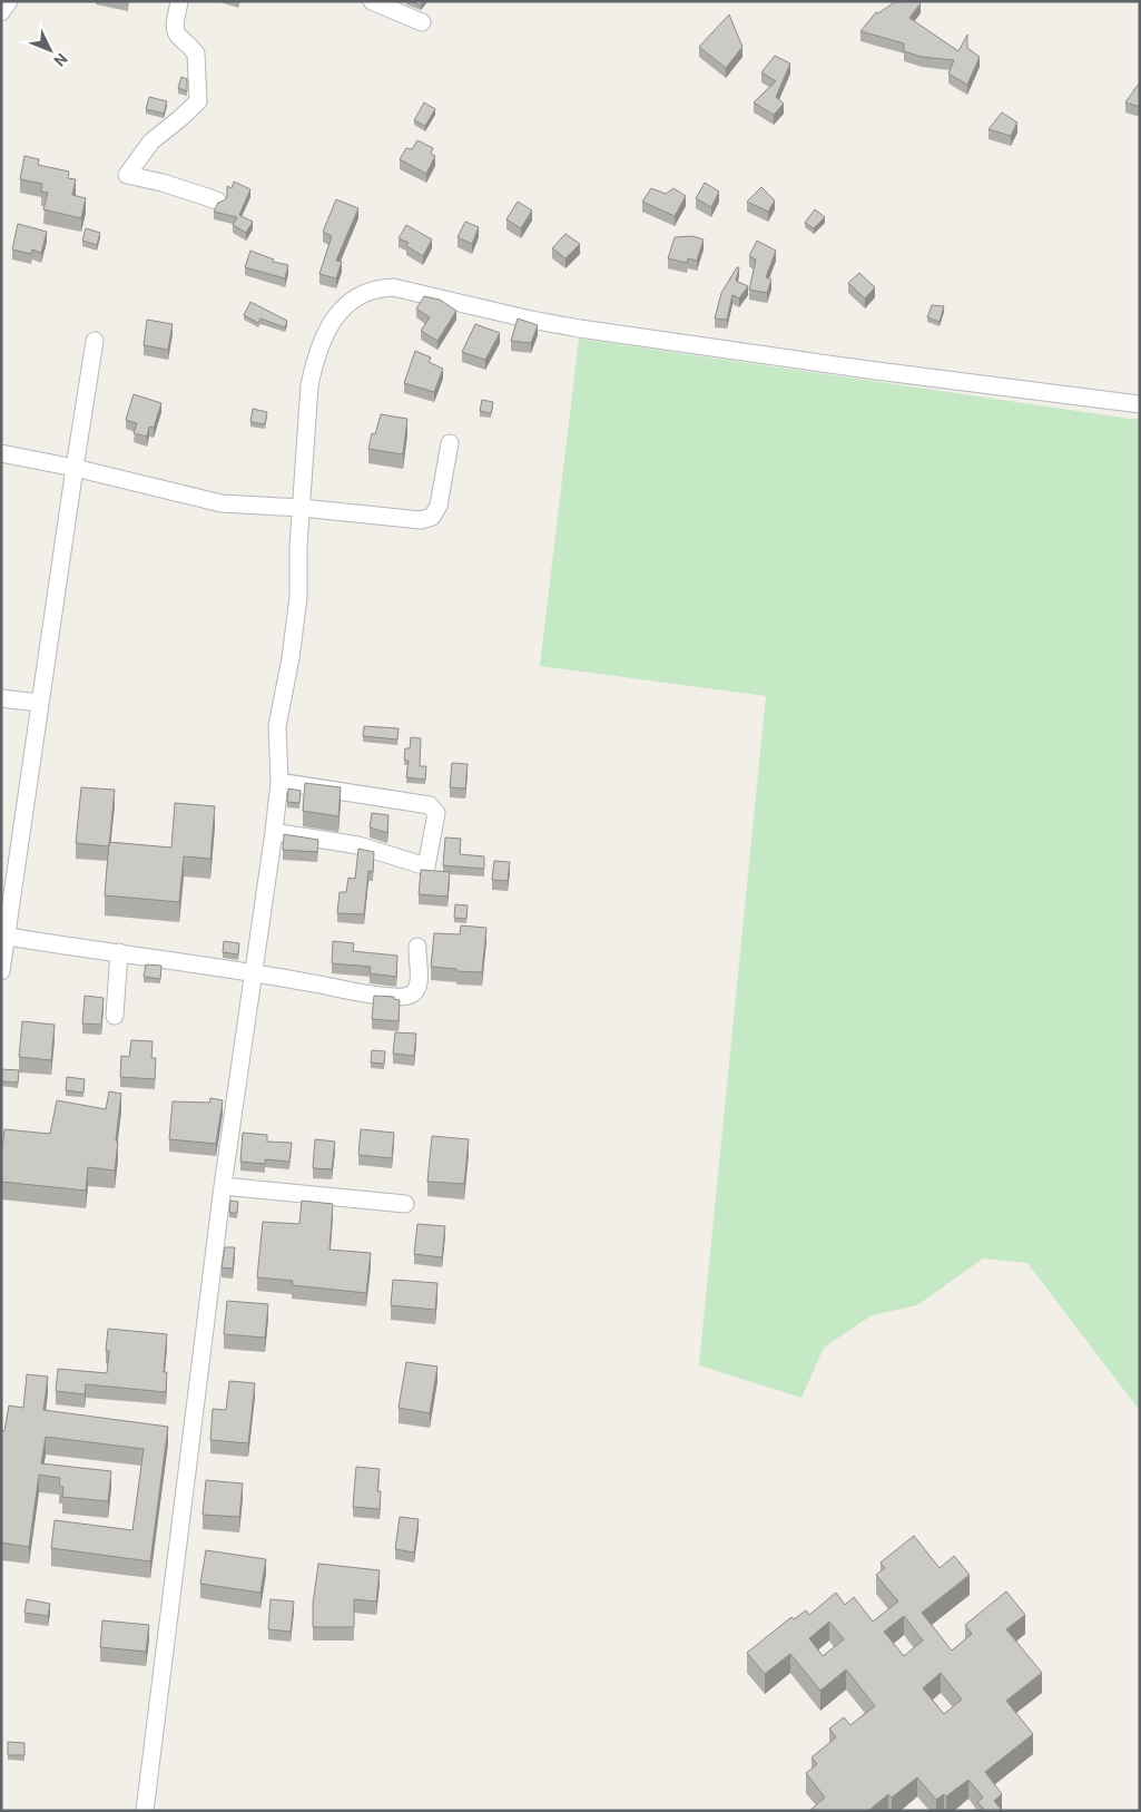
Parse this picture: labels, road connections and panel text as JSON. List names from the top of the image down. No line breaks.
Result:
{"north":"bottom right"}
